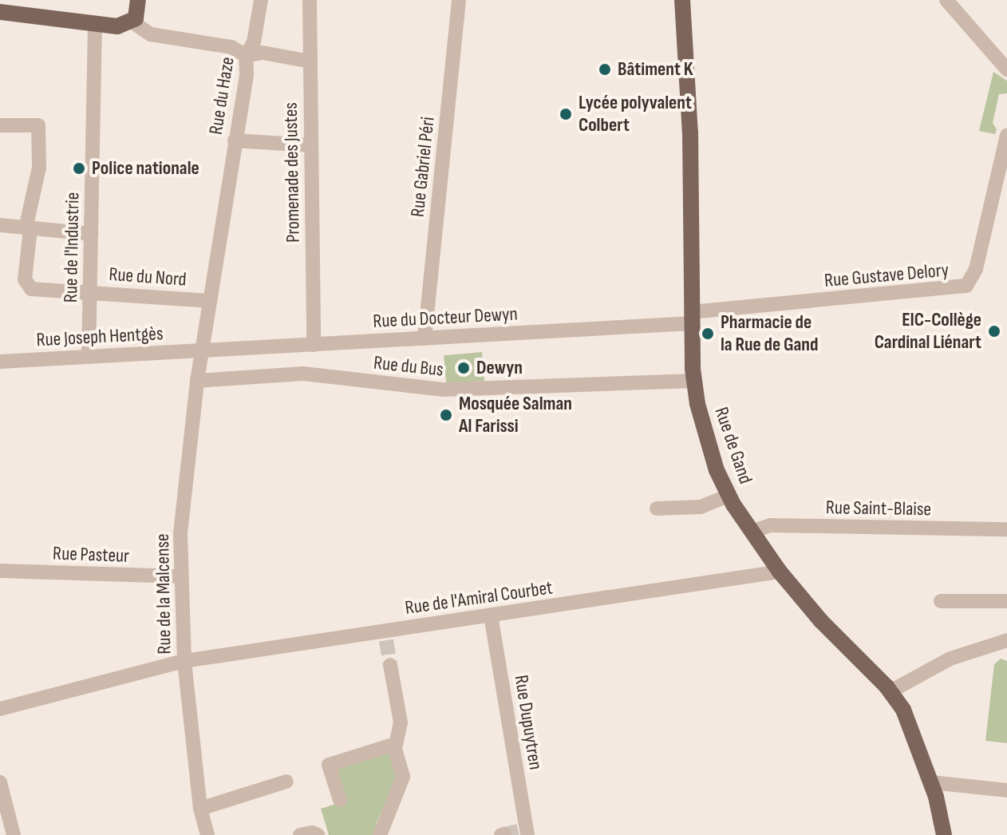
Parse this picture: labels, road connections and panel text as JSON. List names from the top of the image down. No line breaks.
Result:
{"streets":{"main road":["Rue de Gand"],"street":["Rue du Haze","Rue Gabriel Péri","Promenade des Justes","Rue de l'Industrie","Rue Gustave Delory","Rue du Nord","Rue du Docteur Dewyn","Rue Joseph Hentgès","Rue du Bus","Rue Saint-Blaise","Rue Pasteur","Rue de la Malcense","Rue de l'Amiral Courbet","Rue Dupuytren"]},"crossings":[["Rue du Haze","Rue du Nord"],["Rue du Haze","Rue du Docteur Dewyn"],["Rue du Haze","Rue Joseph Hentgès"],["Rue du Haze","Rue de la Malcense"],["Rue Gabriel Péri","Rue du Docteur Dewyn"],["Promenade des Justes","Rue du Docteur Dewyn"],["Rue de l'Industrie","Rue du Nord"],["Rue de l'Industrie","Rue Joseph Hentgès"],["Rue Gustave Delory","Rue du Docteur Dewyn"],["Rue Gustave Delory","Rue de Gand"],["Rue du Docteur Dewyn","Rue Joseph Hentgès"],["Rue du Docteur Dewyn","Rue de Gand"],["Rue du Docteur Dewyn","Rue de la Malcense"],["Rue Joseph Hentgès","Rue de la Malcense"],["Rue du Bus","Rue de Gand"],["Rue du Bus","Rue de la Malcense"],["Rue de Gand","Rue Saint-Blaise"],["Rue de Gand","Rue de l'Amiral Courbet"],["Rue Pasteur","Rue de la Malcense"],["Rue de la Malcense","Rue de l'Amiral Courbet"],["Rue de l'Amiral Courbet","Rue Dupuytren"]],"places":["Bâtiment K","Lycée polyvalent Colbert","Police nationale","EIC-Collège Cardinal Liénart","Pharmacie de la Rue de Gand","Dewyn","Mosquée Salman Al Farissi"]}
